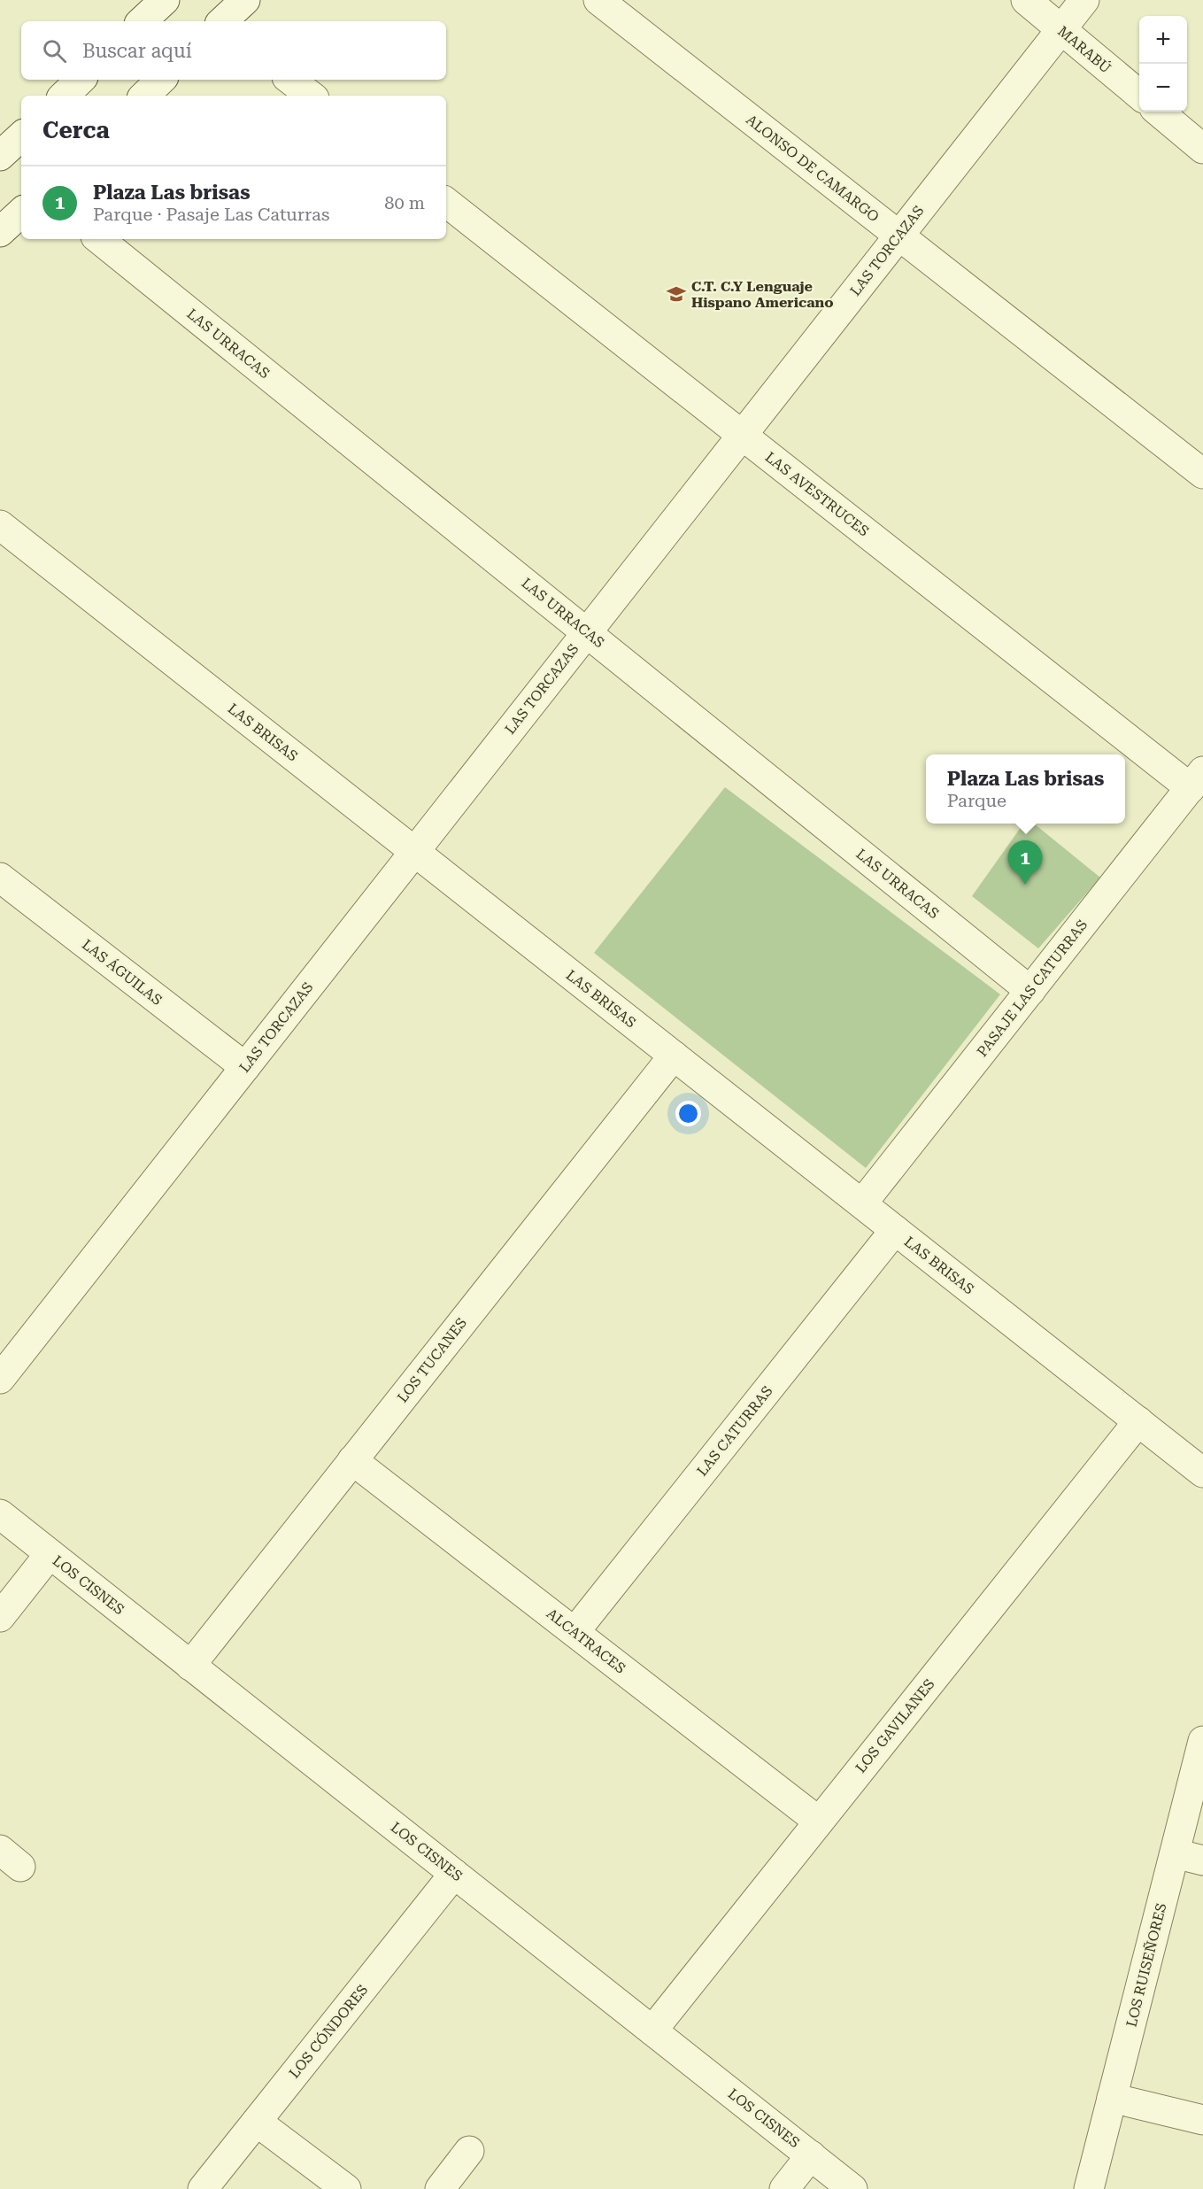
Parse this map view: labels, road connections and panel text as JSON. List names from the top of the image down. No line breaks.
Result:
{"streets":{"street":["MARABÚ","ALONSO DE CAMARGO","LAS TORCAZAS","LAS URRACAS","LAS AVESTRUCES","LAS BRISAS","LAS ÁGUILAS","PASAJE LAS CATURRAS","LOS TUCANES","LAS CATURRAS","LOS CISNES","ALCATRACES","LOS GAVILANES","LOS RUISEÑORES","LOS CÓNDORES"]},"crossings":[["MARABÚ","LAS TORCAZAS"],["ALONSO DE CAMARGO","LAS TORCAZAS"],["LAS TORCAZAS","LAS URRACAS"],["LAS TORCAZAS","LAS AVESTRUCES"],["LAS TORCAZAS","LAS BRISAS"],["LAS TORCAZAS","LAS ÁGUILAS"],["LAS URRACAS","PASAJE LAS CATURRAS"],["LAS AVESTRUCES","PASAJE LAS CATURRAS"],["LAS BRISAS","PASAJE LAS CATURRAS"],["LAS BRISAS","LOS TUCANES"],["LAS BRISAS","LAS CATURRAS"],["LAS BRISAS","LOS GAVILANES"],["LOS TUCANES","LOS CISNES"],["LOS TUCANES","ALCATRACES"],["LAS CATURRAS","ALCATRACES"],["LOS CISNES","LOS GAVILANES"],["LOS CISNES","LOS CÓNDORES"],["ALCATRACES","LOS GAVILANES"]],"places":{"school or university":["C.T. C.Y Lenguaje Hispano Americano"]},"page":{"map_buttons":["+","−"],"search":"Buscar aquí","heading":"Cerca","list":[{"mark":"1","name":"Plaza Las brisas","note":"Parque · Pasaje Las Caturras","value":"80 m"}],"popup":["Plaza Las brisas","Parque"],"pins":"1"}}
